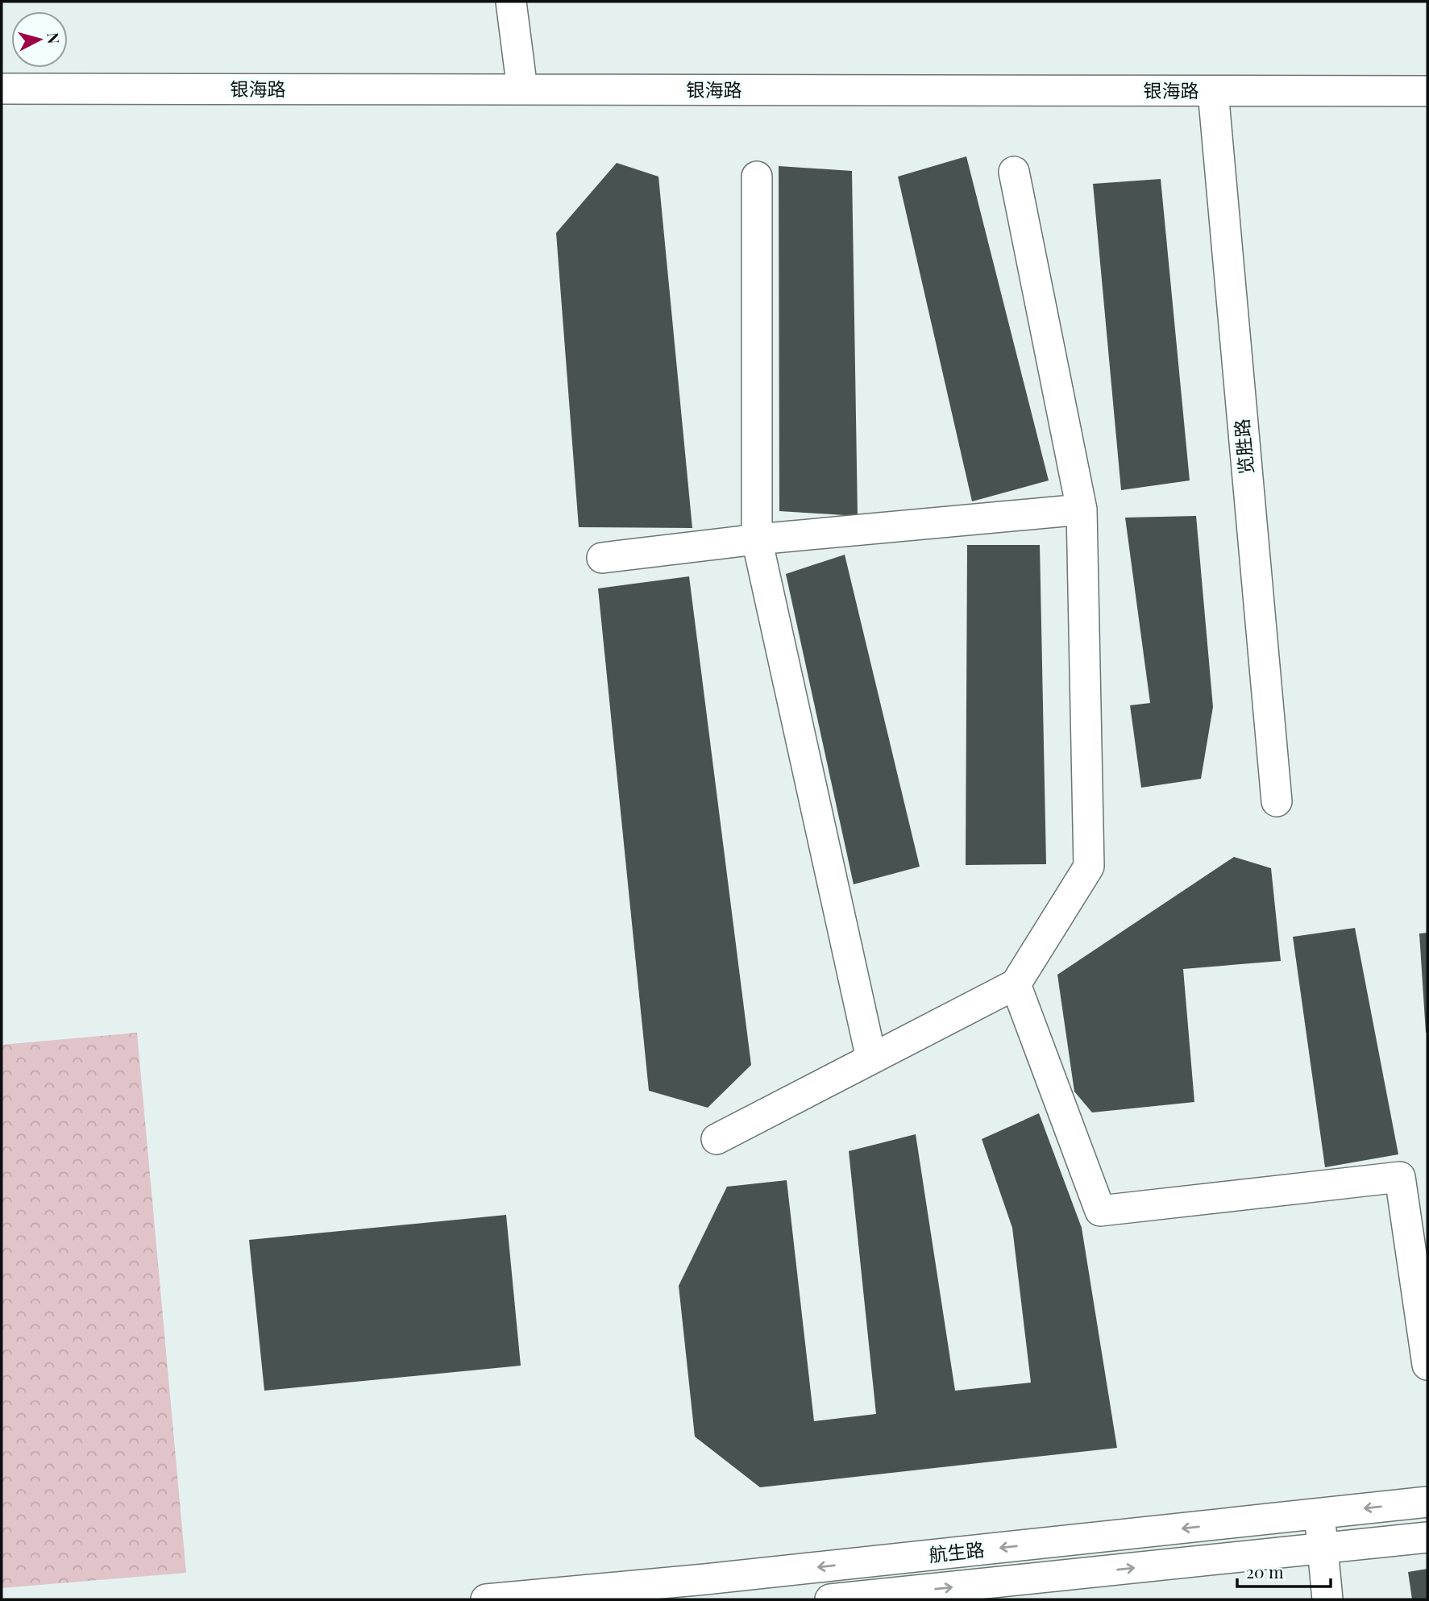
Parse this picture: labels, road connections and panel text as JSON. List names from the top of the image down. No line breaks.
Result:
{"streets":{"street":["银海路","览胜路","航生路"]},"crossings":[["银海路","览胜路"]],"scale_bar":"20 m","north":"right"}
